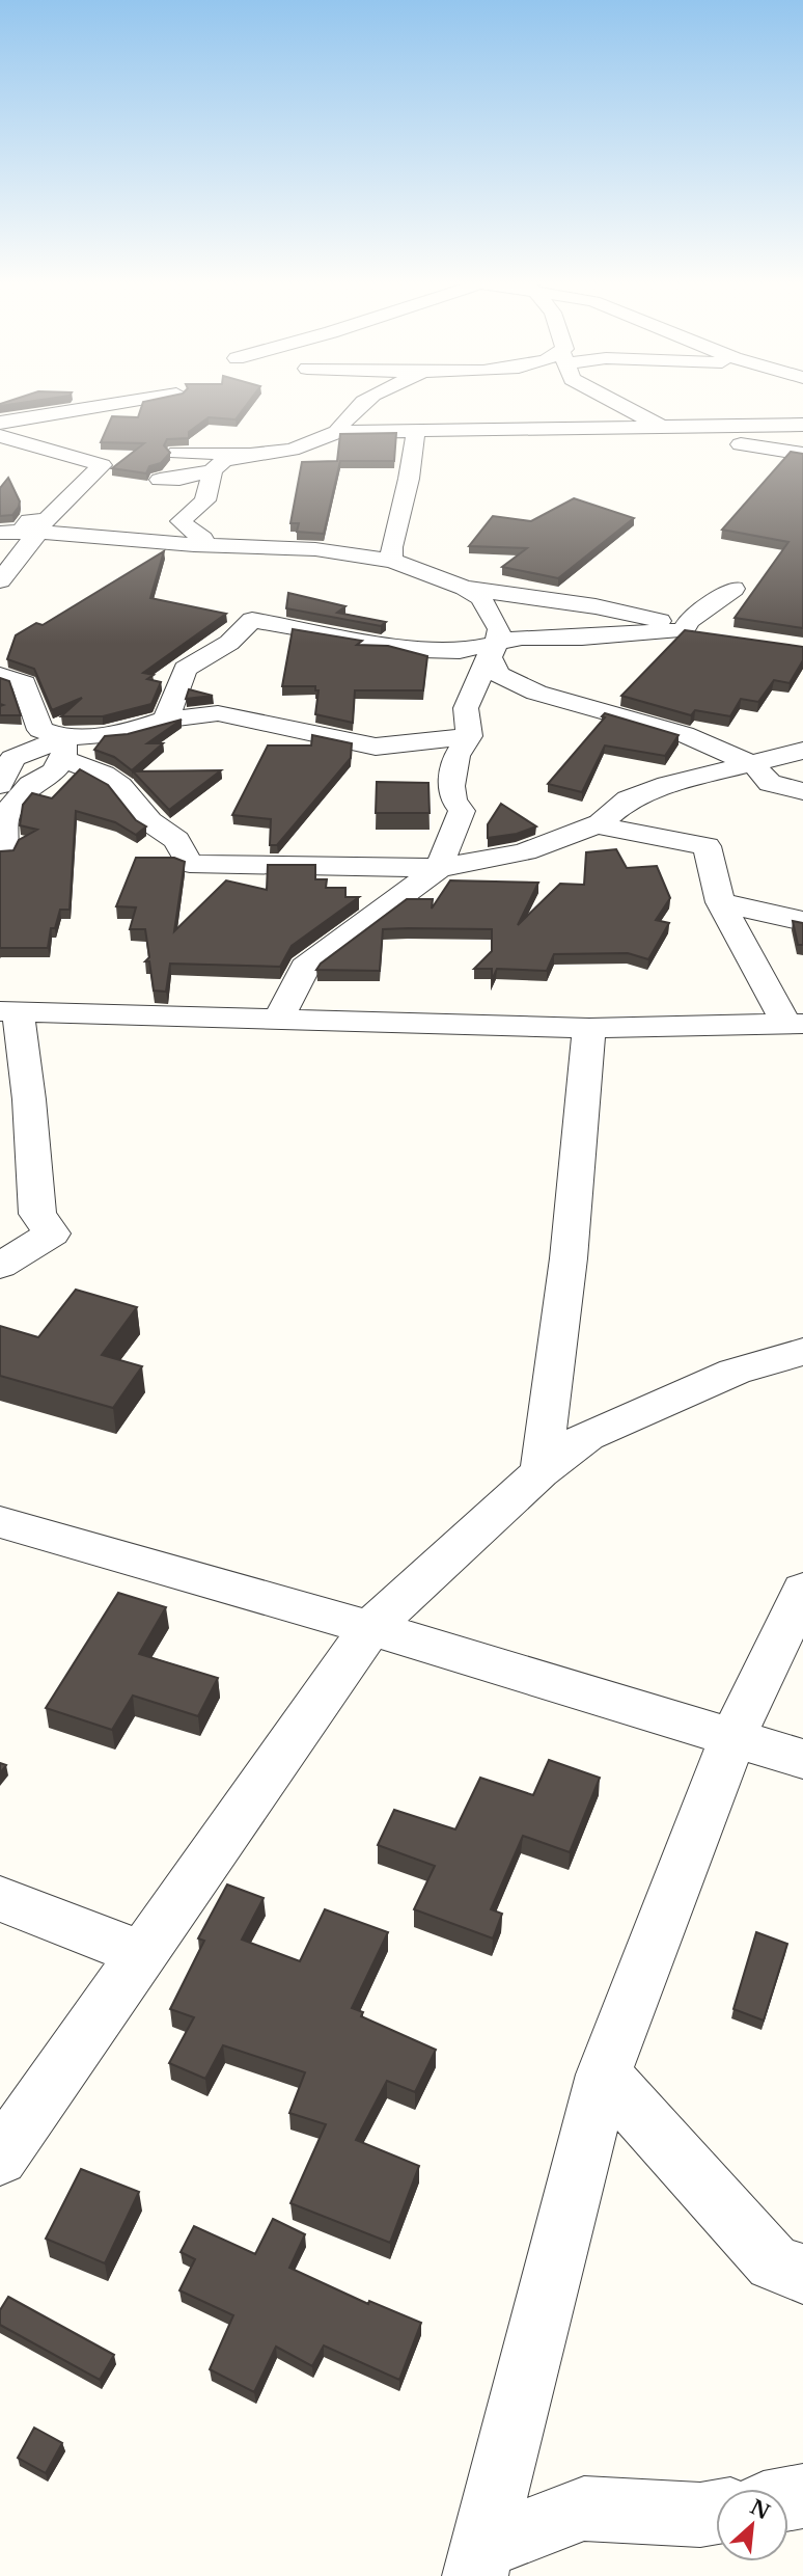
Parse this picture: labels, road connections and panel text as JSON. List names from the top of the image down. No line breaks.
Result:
{"north":"top right"}
